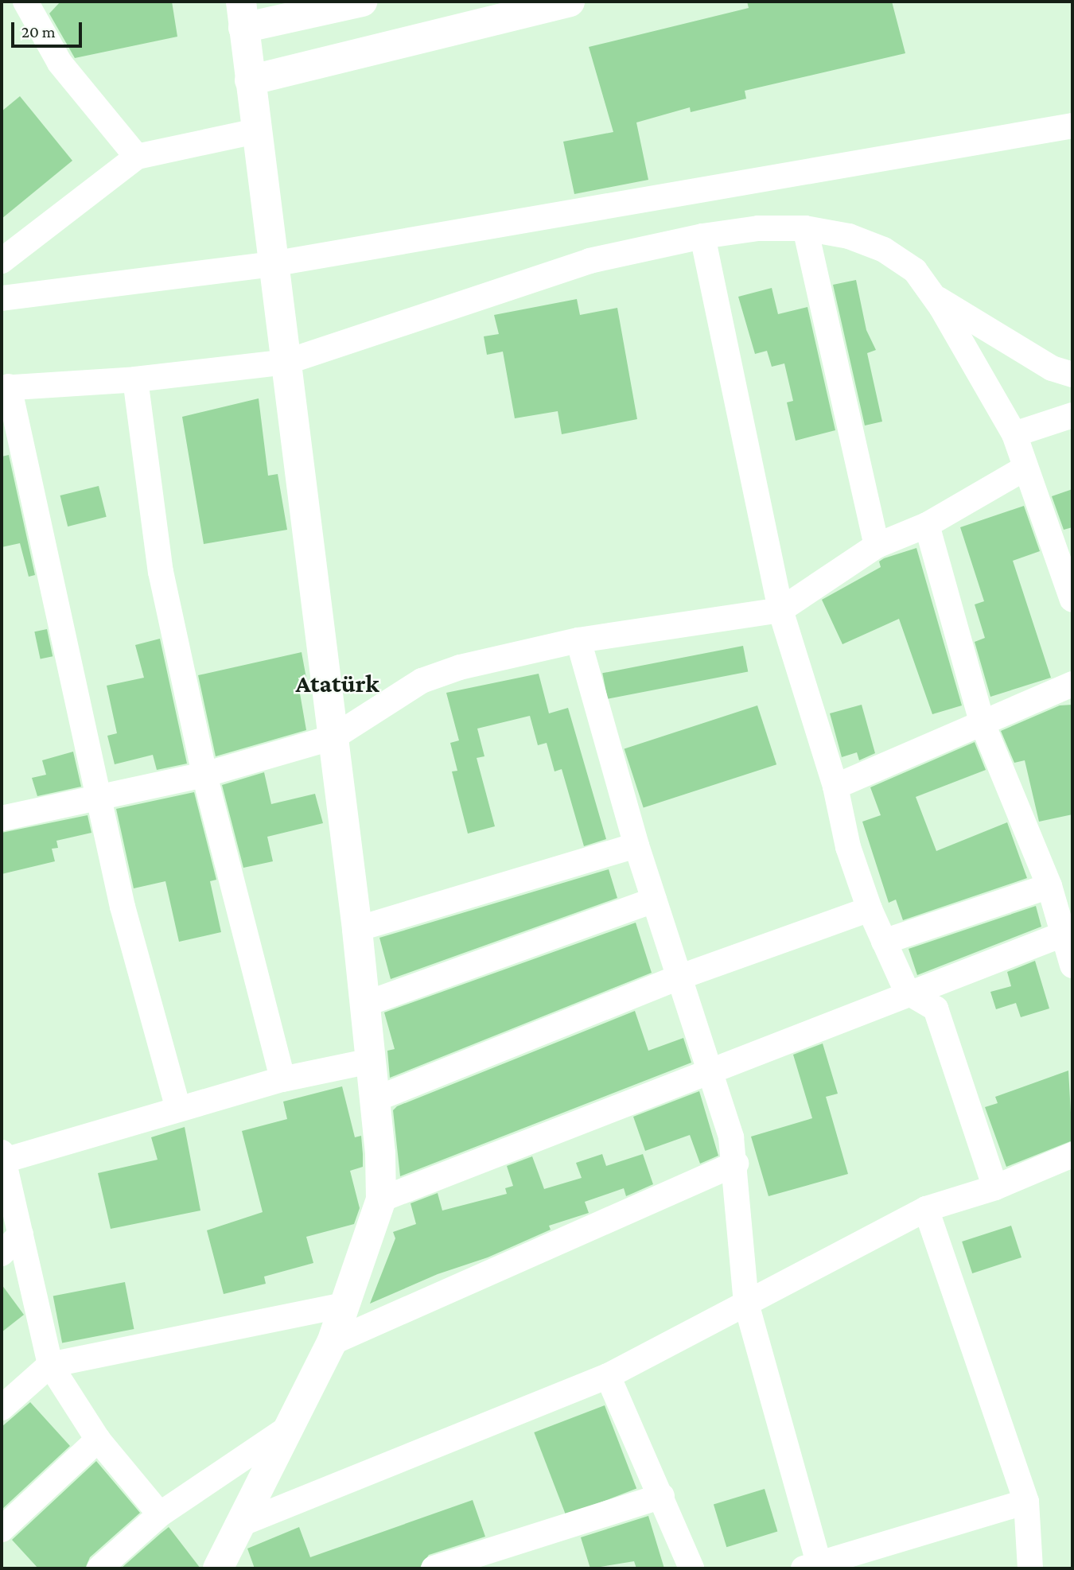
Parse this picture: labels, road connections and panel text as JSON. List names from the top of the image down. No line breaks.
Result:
{"districts":["Atatürk"],"scale_bar":"20 m"}
